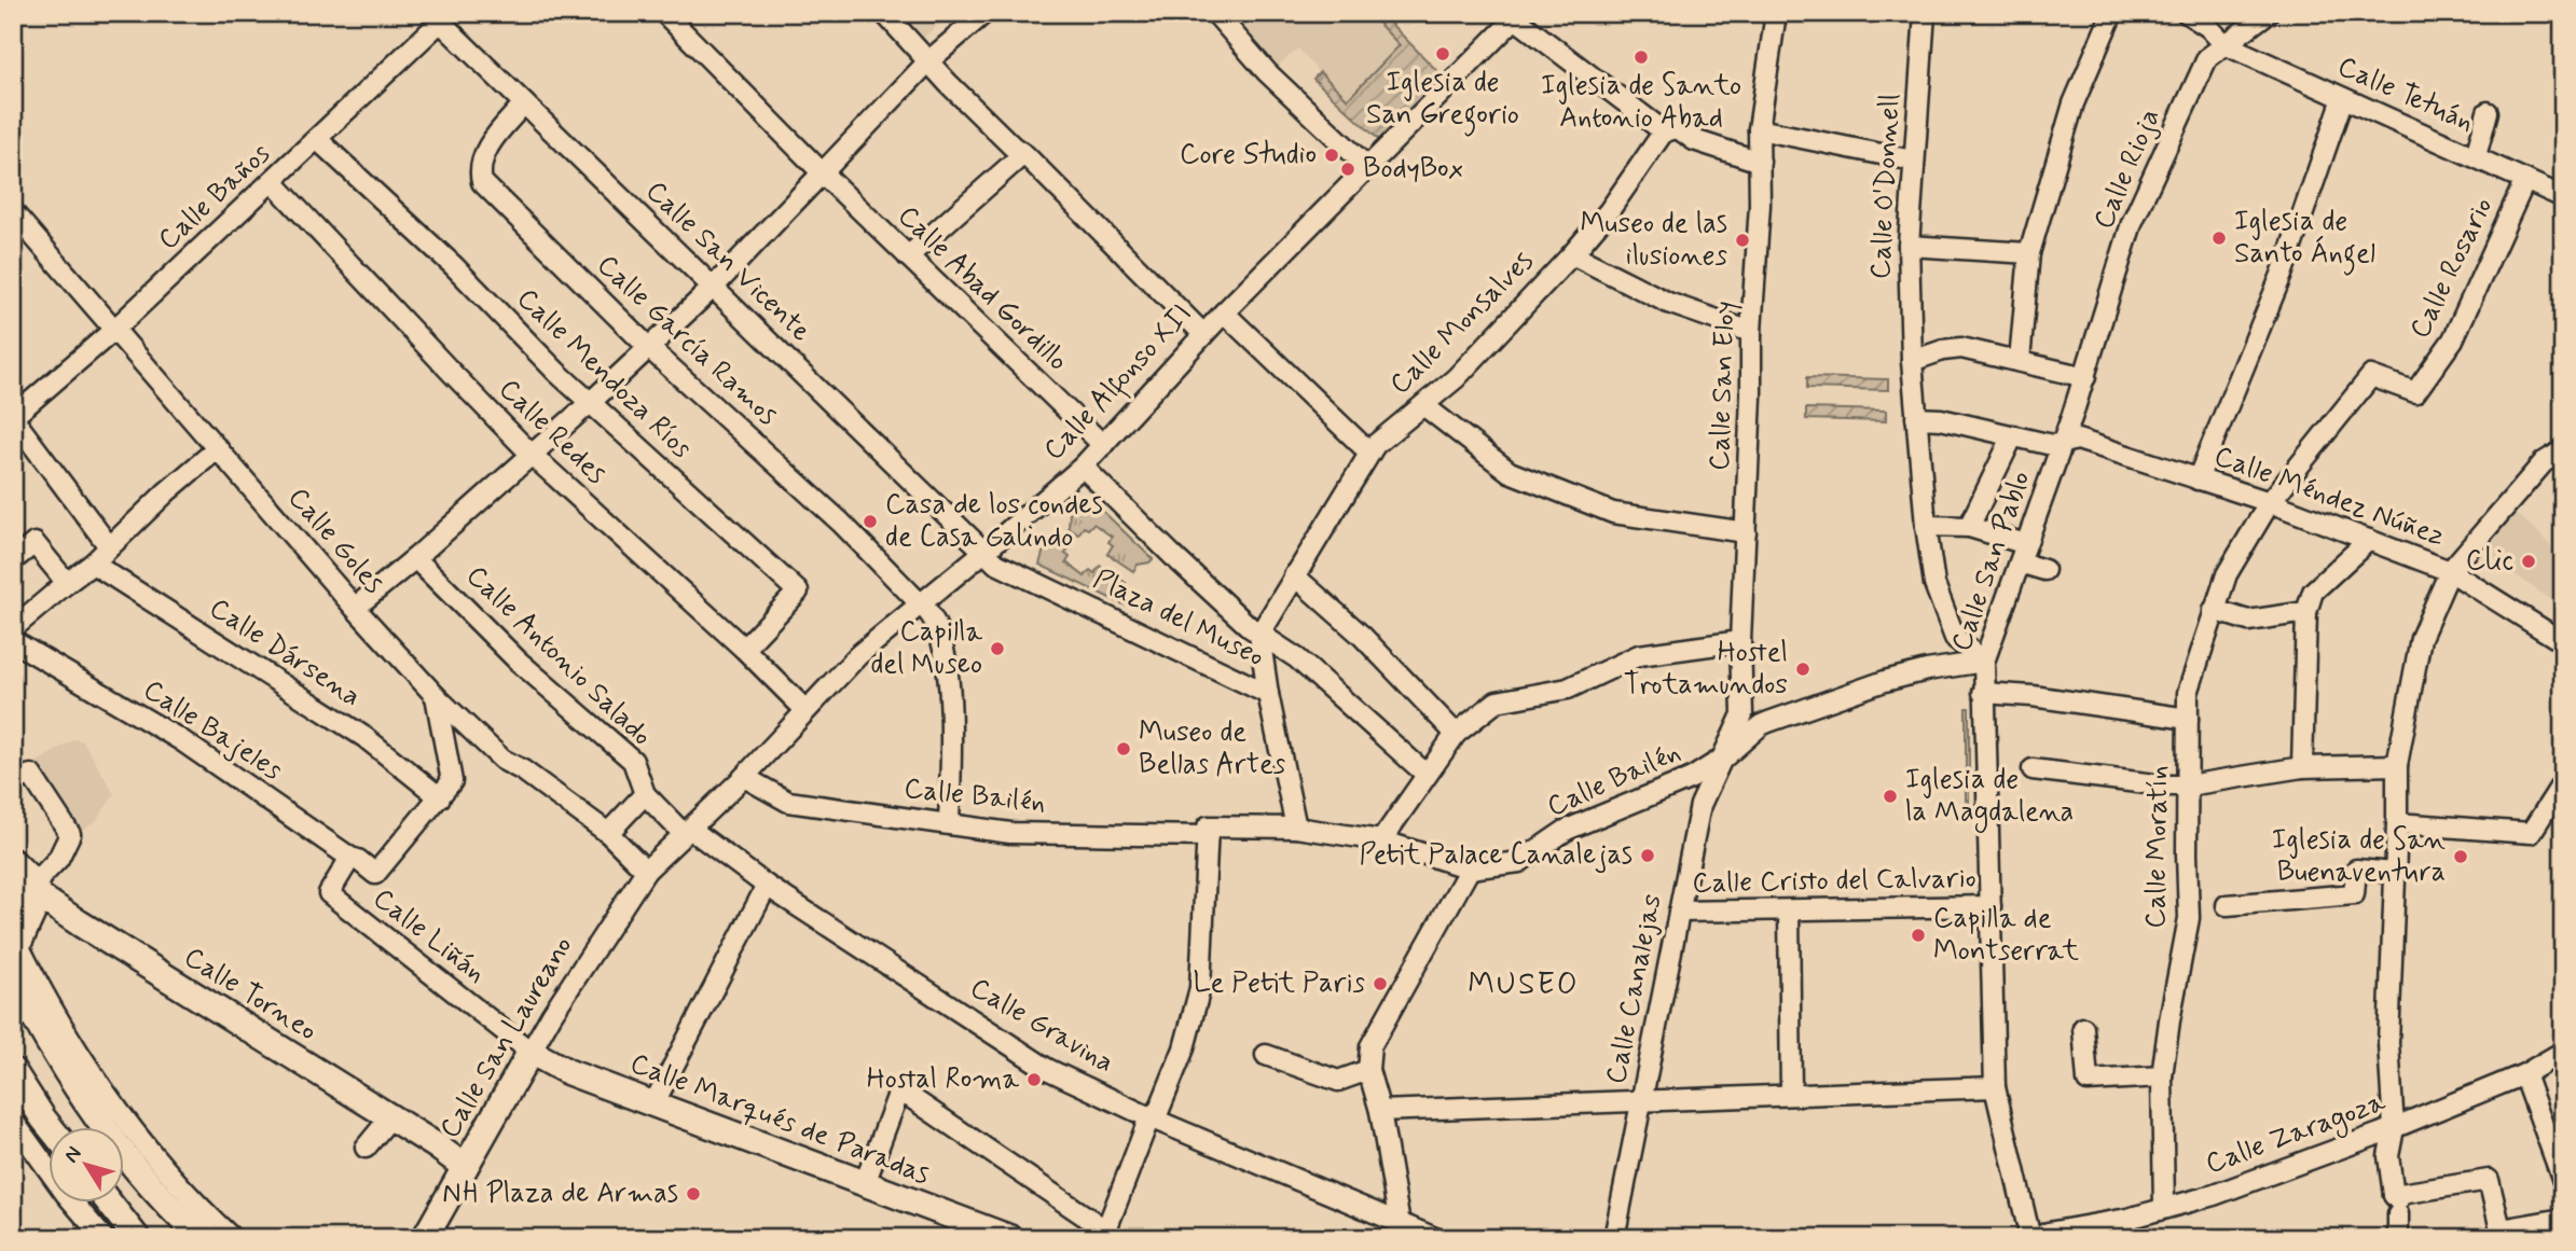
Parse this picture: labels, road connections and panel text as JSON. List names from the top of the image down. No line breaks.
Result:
{"streets":{"main road":["Calle Torneo","Calle San Laureano","Calle Marqués de Paradas"],"street":["Calle Tetuán","Calle Rioja","Calle O'Donnell","Calle Baños","Calle San Vicente","Calle Rosario","Calle Abad Gordillo","Calle Monsalves","Calle García Ramos","Calle Mendoza Ríos","Calle Alfonso XII","Calle San Eloy","Calle Redes","Calle Méndez Núñez","Calle Goles","Calle San Pablo","Plaza del Museo","Calle Dársena","Calle Antonio Salado","Calle Bajeles","Calle Bailén","Calle Moratín","Calle Cristo del Calvario","Calle Liñán","Calle Canalejas","Calle Gravina","Calle Zaragoza"]},"crossings":[["Calle Tetuán","Calle Rioja"],["Calle Tetuán","Calle Rosario"],["Calle Rioja","Calle Méndez Núñez"],["Calle Rioja","Calle San Pablo"],["Calle O'Donnell","Calle Méndez Núñez"],["Calle O'Donnell","Calle San Pablo"],["Calle O'Donnell","Calle Bailén"],["Calle Baños","Calle San Vicente"],["Calle Baños","Calle Mendoza Ríos"],["Calle Baños","Calle Redes"],["Calle Baños","Calle Goles"],["Calle San Vicente","Calle García Ramos"],["Calle San Vicente","Calle Alfonso XII"],["Calle San Vicente","Plaza del Museo"],["Calle Rosario","Calle Méndez Núñez"],["Calle Rosario","Calle Moratín"],["Calle Abad Gordillo","Calle Alfonso XII"],["Calle Monsalves","Plaza del Museo"],["Calle García Ramos","Calle Alfonso XII"],["Calle García Ramos","Calle Bailén"],["Calle Mendoza Ríos","Calle Redes"],["Calle Alfonso XII","Calle Redes"],["Calle Alfonso XII","Calle Goles"],["Calle Alfonso XII","Plaza del Museo"],["Calle Alfonso XII","Calle Antonio Salado"],["Calle Alfonso XII","Calle Bailén"],["Calle Alfonso XII","Calle Gravina"],["Calle Alfonso XII","Calle San Laureano"],["Calle San Eloy","Calle Bailén"],["Calle San Eloy","Calle Canalejas"],["Calle Méndez Núñez","Calle San Pablo"],["Calle Méndez Núñez","Calle Moratín"],["Calle Goles","Calle San Laureano"],["Calle San Pablo","Calle Bailén"],["Calle San Pablo","Calle Cristo del Calvario"],["Calle Dársena","Calle Bajeles"],["Calle Antonio Salado","Calle Gravina"],["Calle Bajeles","Calle Liñán"],["Calle Bailén","Calle Canalejas"],["Calle Moratín","Calle Zaragoza"],["Calle Cristo del Calvario","Calle Canalejas"],["Calle Liñán","Calle San Laureano"],["Calle Liñán","Calle Marqués de Paradas"],["Calle Torneo","Calle San Laureano"],["Calle San Laureano","Calle Marqués de Paradas"]],"districts":["MUSEO"],"places":["Iglesia de San Gregorio","Iglesia de Santo Antonio Abad","Core Studio","BodyBox","Iglesia de Santo Ángel","Museo de las ilusiones","Casa de los condes de Casa Galindo","Clic","Capilla del Museo","Hostel Trotamundos","Museo de Bellas Artes","Iglesia de la Magdalena","Petit Palace Canalejas","Iglesia de San Buenaventura","Capilla de Montserrat","Le Petit Paris","Hostal Roma","NH Plaza de Armas"],"north":"top left"}
